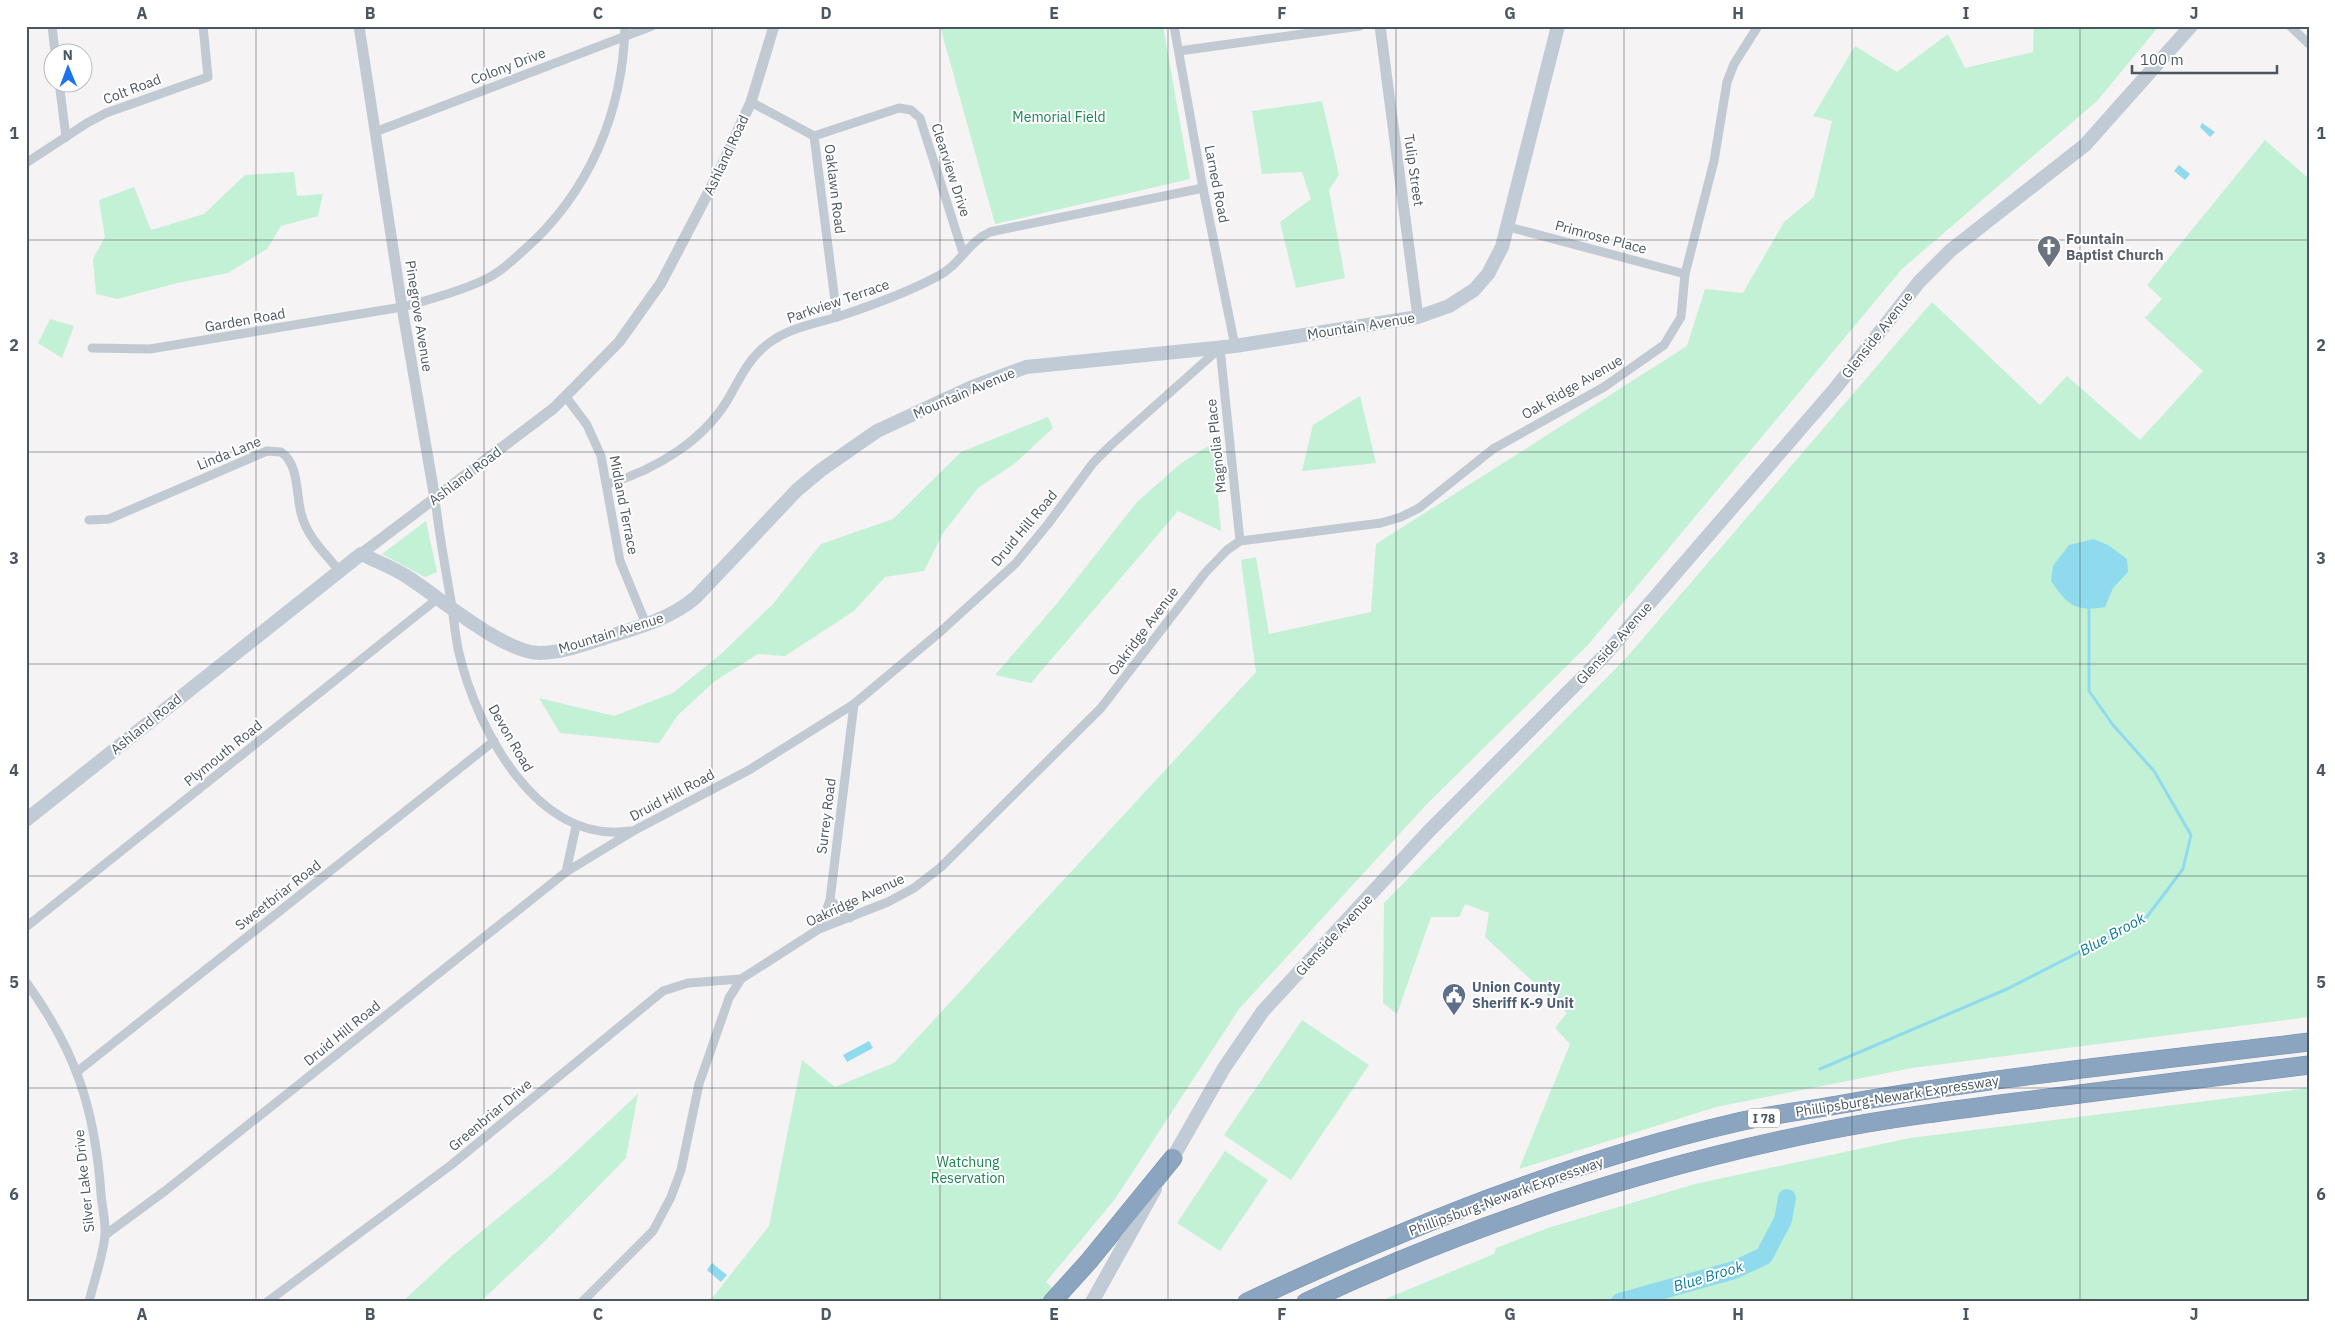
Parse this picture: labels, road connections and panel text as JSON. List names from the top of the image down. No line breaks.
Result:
{"streets":{"highway":["Phillipsburg-Newark Expressway","I 78"],"main road":["Ashland Road","Mountain Avenue","Glenside Avenue"],"street":["Colony Drive","Colt Road","Clearview Drive","Tulip Street","Larned Road","Oaklawn Road","Primrose Place","Parkview Terrace","Pinegrove Avenue","Garden Road","Oak Ridge Avenue","Magnolia Place","Linda Lane","Midland Terrace","Druid Hill Road","Oakridge Avenue","Devon Road","Plymouth Road","Surrey Road","Sweetbriar Road","Greenbriar Drive","Silver Lake Drive"]},"crossings":[["Colony Drive","Pinegrove Avenue"],["Colony Drive","Garden Road"],["Ashland Road","Oaklawn Road"],["Ashland Road","Pinegrove Avenue"],["Ashland Road","Mountain Avenue"],["Ashland Road","Linda Lane"],["Ashland Road","Midland Terrace"],["Clearview Drive","Oaklawn Road"],["Clearview Drive","Parkview Terrace"],["Tulip Street","Mountain Avenue"],["Larned Road","Parkview Terrace"],["Larned Road","Mountain Avenue"],["Oaklawn Road","Parkview Terrace"],["Primrose Place","Mountain Avenue"],["Primrose Place","Oak Ridge Avenue"],["Parkview Terrace","Midland Terrace"],["Pinegrove Avenue","Garden Road"],["Pinegrove Avenue","Mountain Avenue"],["Pinegrove Avenue","Devon Road"],["Mountain Avenue","Magnolia Place"],["Mountain Avenue","Midland Terrace"],["Mountain Avenue","Druid Hill Road"],["Mountain Avenue","Devon Road"],["Mountain Avenue","Plymouth Road"],["Oak Ridge Avenue","Magnolia Place"],["Oak Ridge Avenue","Oakridge Avenue"],["Magnolia Place","Druid Hill Road"],["Magnolia Place","Oakridge Avenue"],["Druid Hill Road","Devon Road"],["Druid Hill Road","Surrey Road"],["Druid Hill Road","Silver Lake Drive"],["Oakridge Avenue","Surrey Road"],["Oakridge Avenue","Greenbriar Drive"],["Devon Road","Sweetbriar Road"],["Sweetbriar Road","Silver Lake Drive"]],"water":["Blue Brook"],"parks":["Memorial Field","Watchung Reservation"],"places":{"church":["Fountain Baptist Church"],"public building":["Union County Sheriff K-9 Unit"]},"scale_bar":"100 m","north":"top","grid":{"columns":["A","B","C","D","E","F","G","H","I","J"],"rows":["1","2","3","4","5","6"]}}
